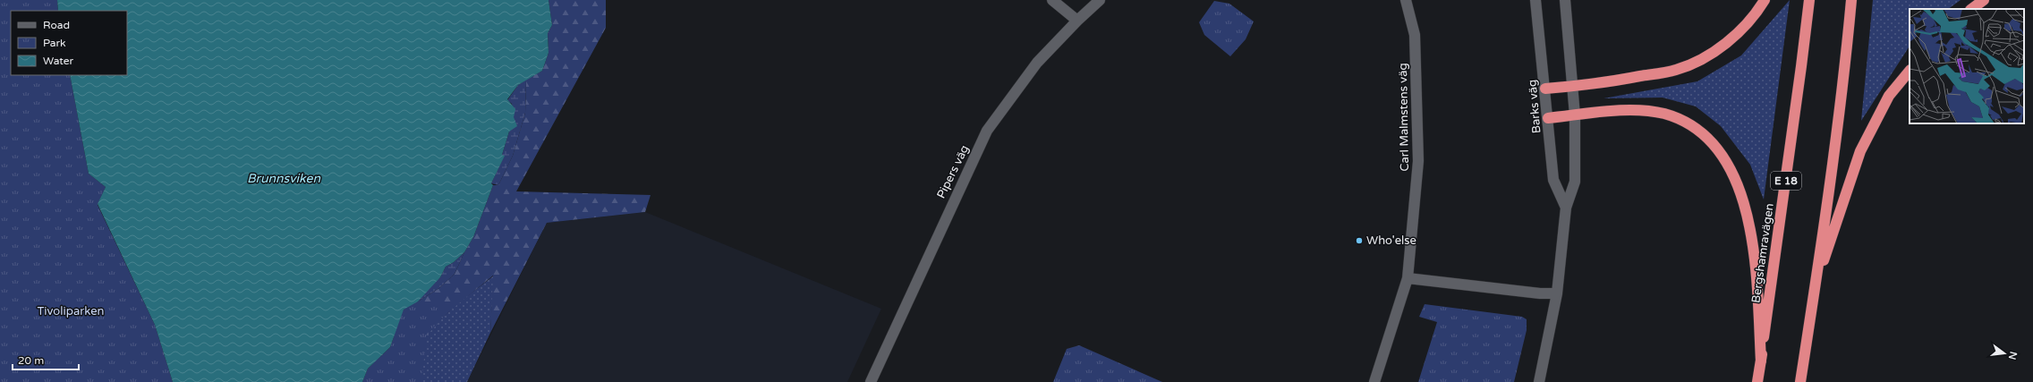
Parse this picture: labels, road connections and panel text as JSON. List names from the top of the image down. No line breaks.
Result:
{"streets":{"highway":["E 18","Bergshamravägen"],"street":["Barks väg","Carl Malmstens väg","Pipers väg"]},"water":["Brunnsviken"],"parks":["Tivoliparken"],"places":["Who'else"],"legend":["Road","Park","Water"],"scale_bar":"20 m","north":"right"}
